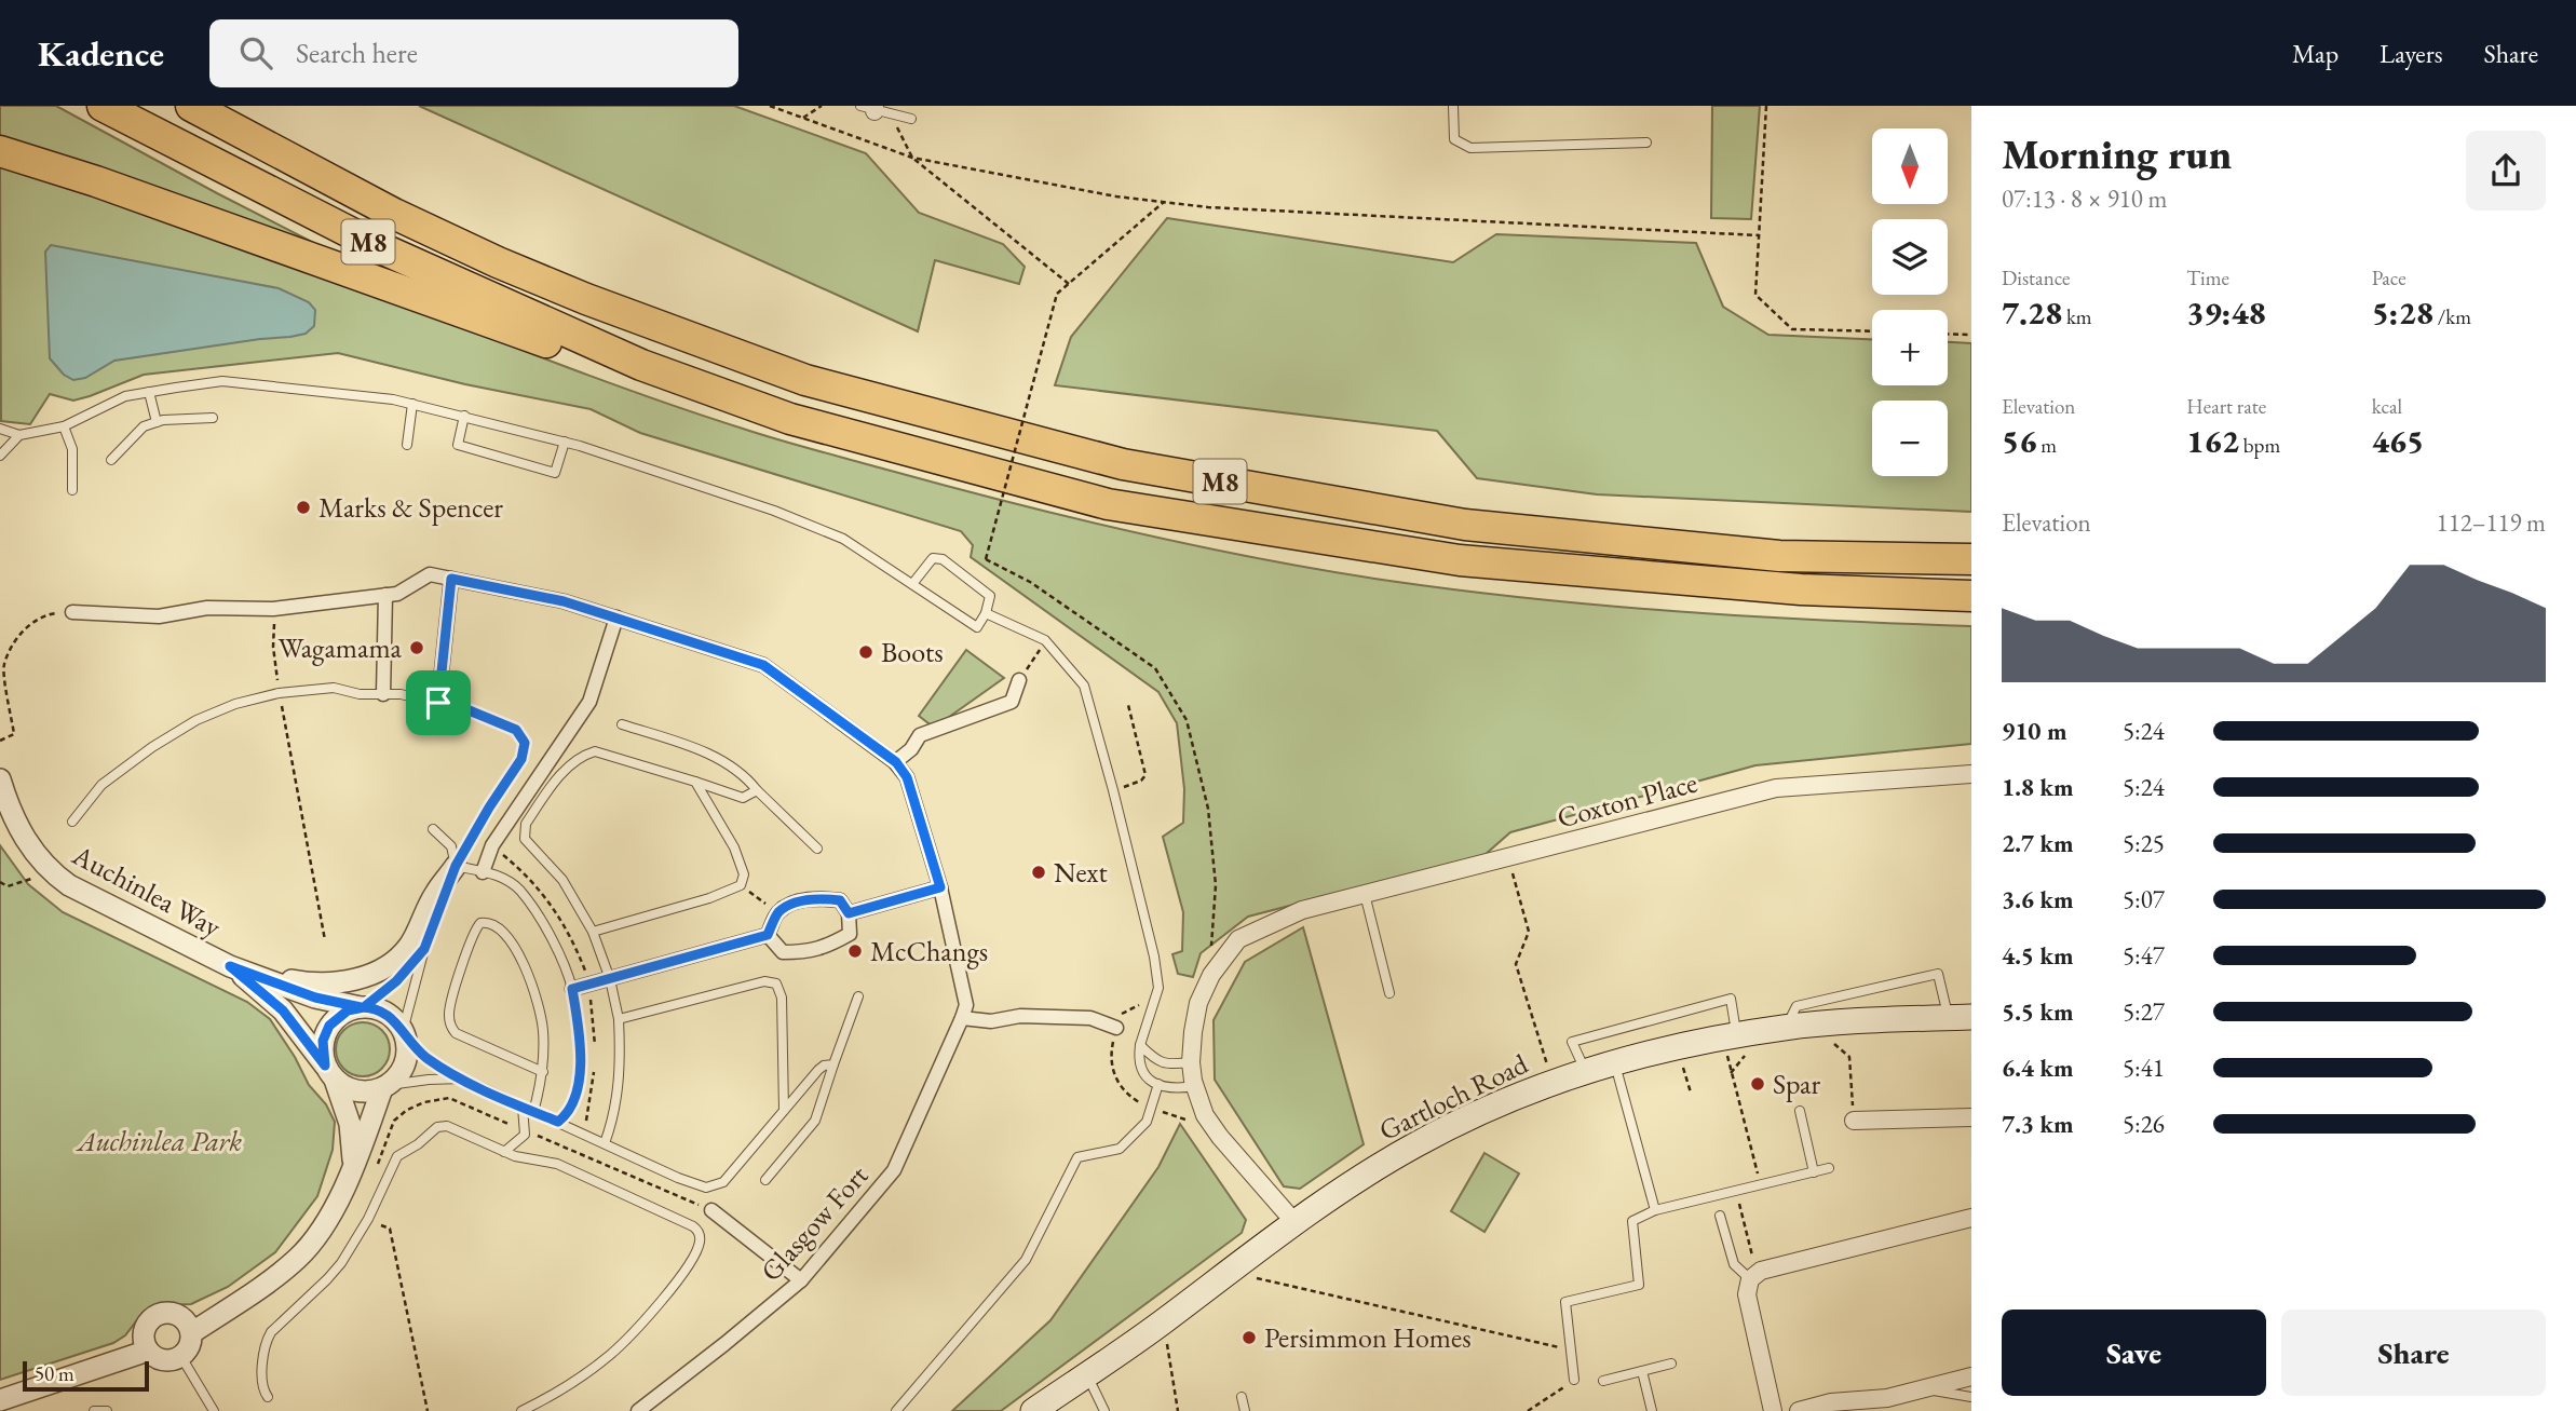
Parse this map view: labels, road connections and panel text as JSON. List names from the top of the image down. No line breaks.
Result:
{"streets":{"highway":["M8"],"main road":["Gartloch Road"],"street":["Coxton Place","Auchinlea Way","Glasgow Fort"]},"crossings":[["Coxton Place","Gartloch Road"]],"parks":["Auchinlea Park"],"places":["Marks & Spencer","Wagamama","Boots","Next","McChangs","Spar","Persimmon Homes"],"scale_bar":"50 m","north":"bottom","page":{"header":"Kadence","search":"Search here","nav":["Map","Layers","Share"],"heading":["Morning run","07:13 · 8 × 910 m"],"map_buttons":["+","−"],"stats":[["Distance","7.28 km"],["Time","39:48"],["Pace","5:28 /km"],["Elevation","56 m"],["Heart rate","162 bpm"],["kcal","465"]],"chart":["Elevation","112–119 m"],"list":[{"name":"910 m","note":"5:24"},{"name":"1.8 km","note":"5:24"},{"name":"2.7 km","note":"5:25"},{"name":"3.6 km","note":"5:07"},{"name":"4.5 km","note":"5:47"},{"name":"5.5 km","note":"5:27"},{"name":"6.4 km","note":"5:41"},{"name":"7.3 km","note":"5:26"}],"buttons":["Save","Share"],"scale":"50 m"}}
